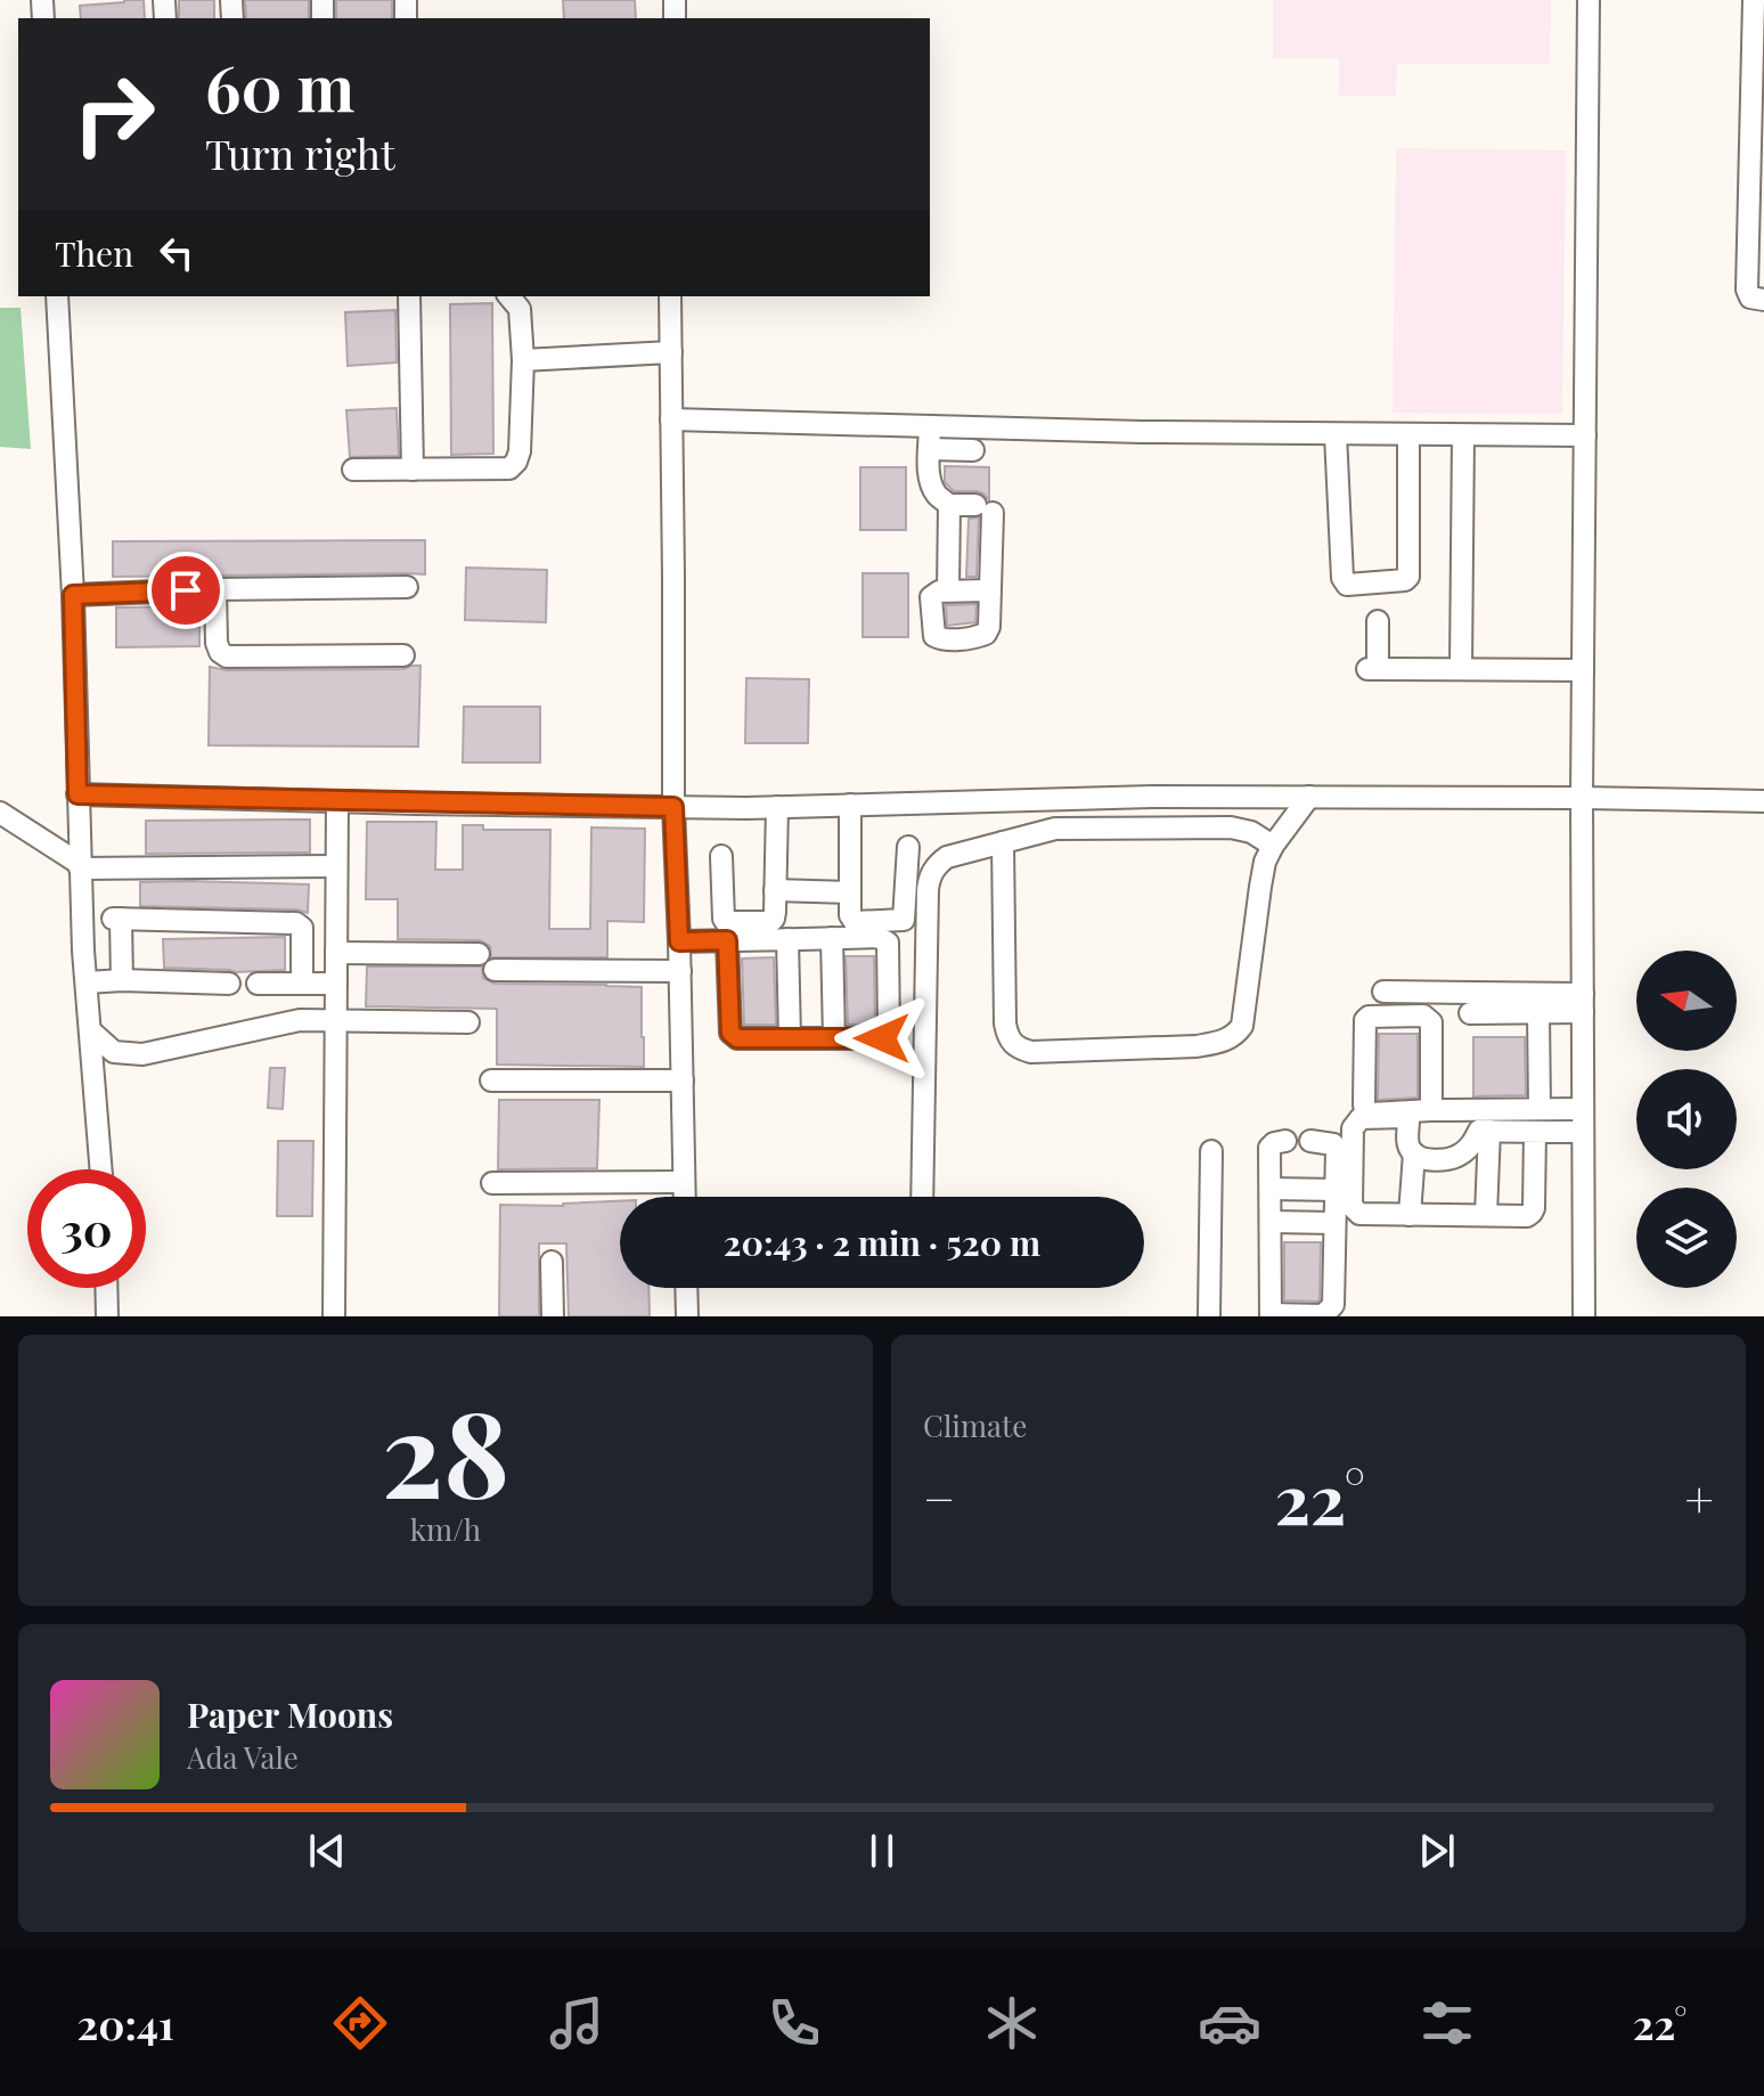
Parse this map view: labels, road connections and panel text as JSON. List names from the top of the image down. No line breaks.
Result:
{"north":"left","page":{"turn":["60 m","Turn right"],"then":"Then","limit":"30","trip":"20:43 · 2 min · 520 m","tile":[["28","km/h"],"Climate"],"heat":["−","22°","+"],"song":["Paper Moons","Ada Vale"],"tabs":["20:41","22°"]}}
